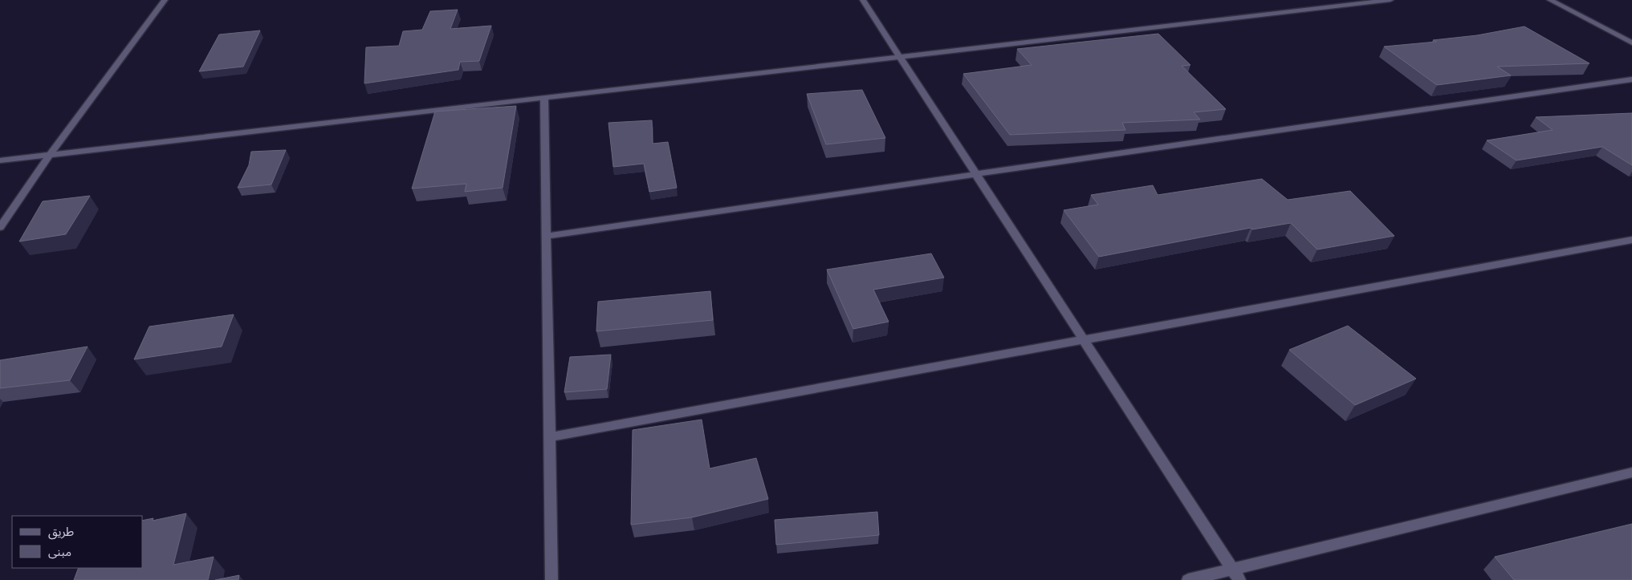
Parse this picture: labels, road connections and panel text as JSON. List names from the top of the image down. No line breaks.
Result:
{"legend":["طريق","مبنى"]}
